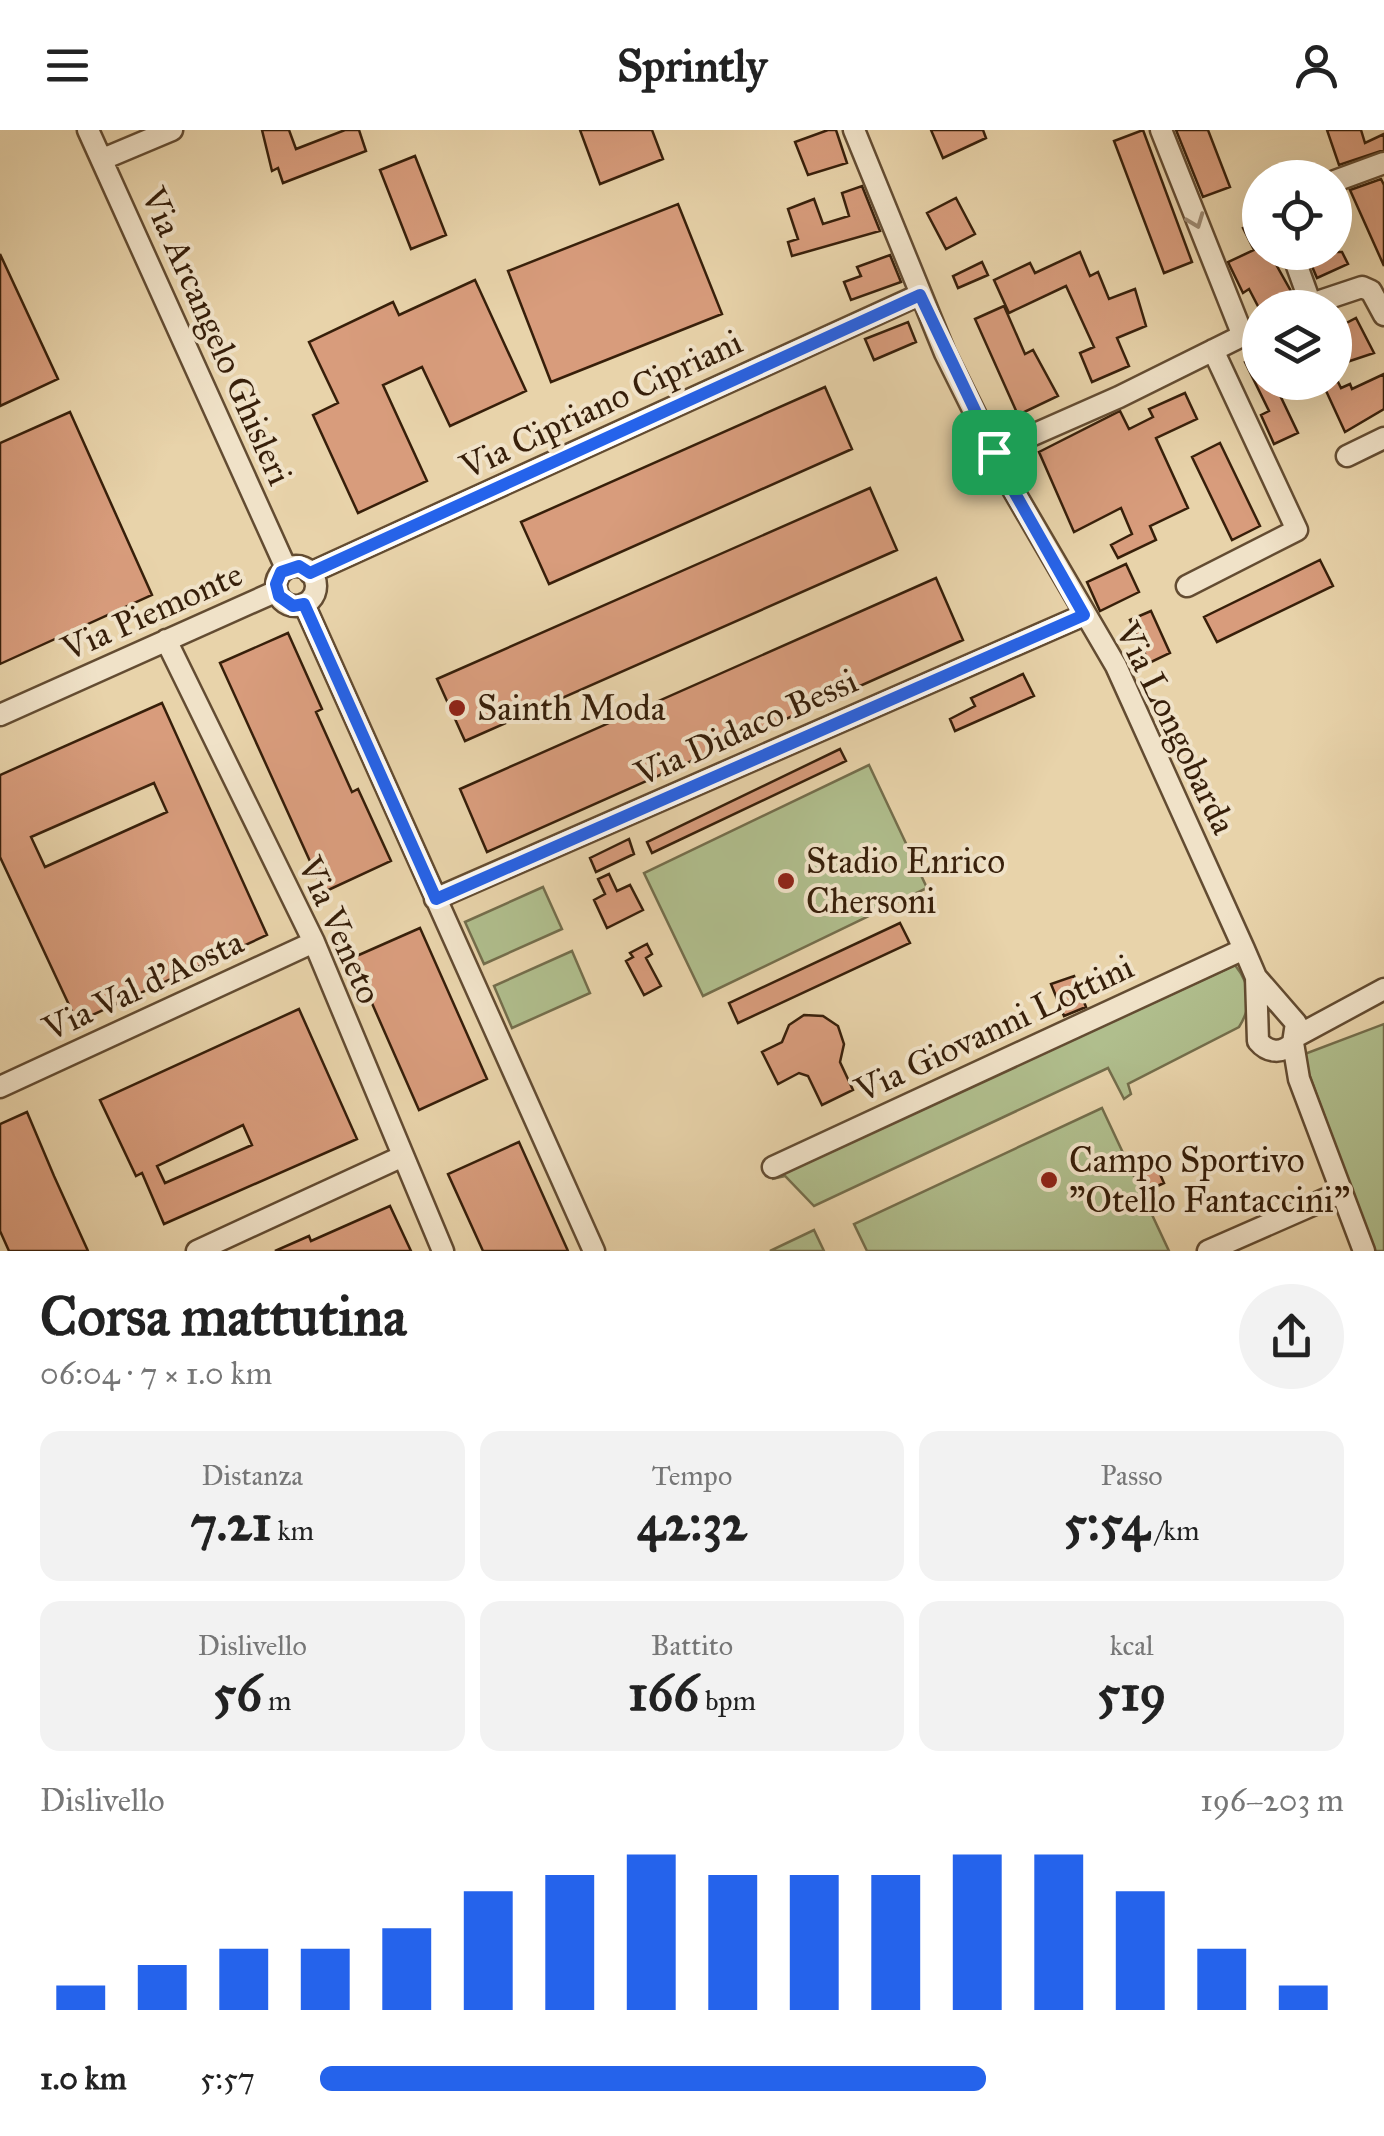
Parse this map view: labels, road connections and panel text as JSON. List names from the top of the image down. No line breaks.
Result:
{"streets":{"street":["Via Arcangelo Ghisleri","Via Cipriano Cipriani","Via Piemonte","Via Didaco Bessi","Via Longobarda","Via Veneto","Via Val d'Aosta","Via Giovanni Lottini"]},"crossings":[["Via Arcangelo Ghisleri","Via Cipriano Cipriani"],["Via Arcangelo Ghisleri","Via Piemonte"],["Via Cipriano Cipriani","Via Piemonte"],["Via Cipriano Cipriani","Via Longobarda"],["Via Piemonte","Via Veneto"],["Via Didaco Bessi","Via Longobarda"],["Via Longobarda","Via Giovanni Lottini"],["Via Veneto","Via Val d'Aosta"]],"places":["Sainth Moda","Stadio Enrico Chersoni","Campo Sportivo \"Otello Fantaccini\""],"page":{"header":"Sprintly","heading":["Corsa mattutina","06:04 · 7 × 1.0 km"],"stats":[["Distanza","7.21 km"],["Tempo","42:32"],["Passo","5:54 /km"],["Dislivello","56 m"],["Battito","166 bpm"],["kcal","519"]],"chart":["Dislivello","196–203 m"],"list":[{"name":"1.0 km","note":"5:57"}]}}
